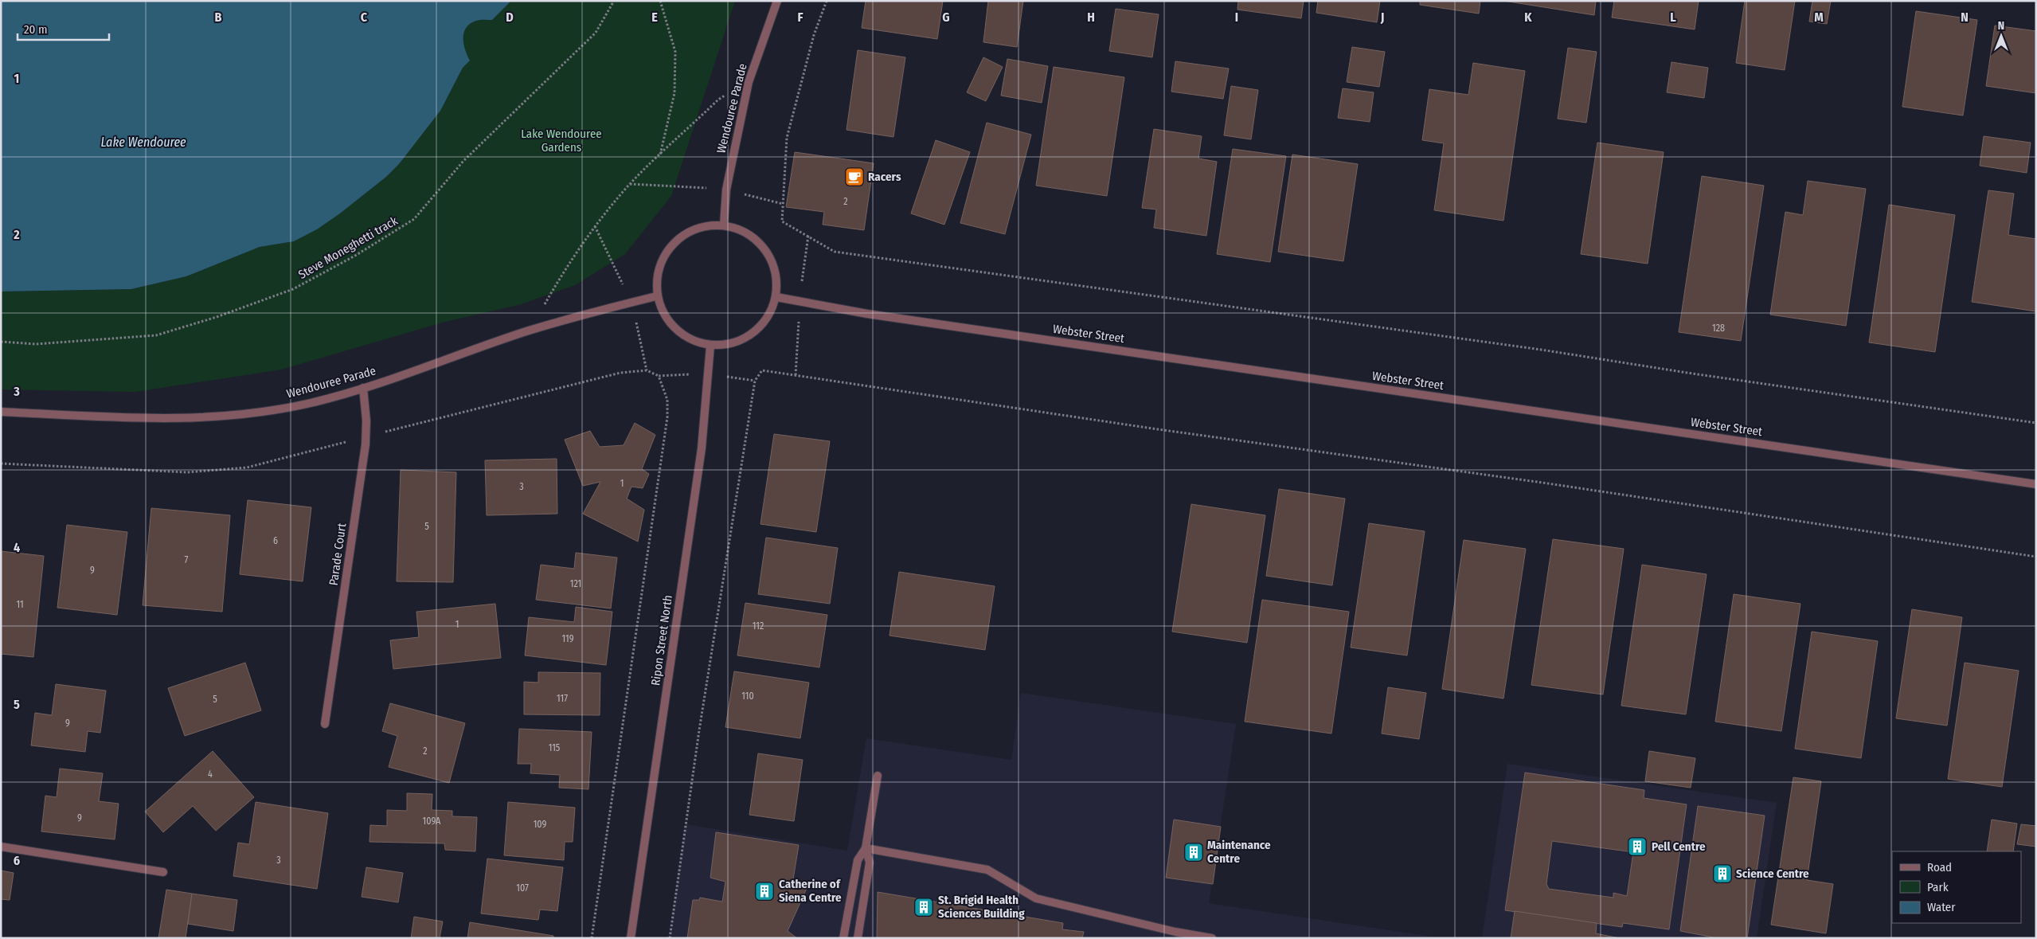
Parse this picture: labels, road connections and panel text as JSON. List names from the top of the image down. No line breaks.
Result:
{"streets":{"street":["Wendouree Parade","Webster Street","Parade Court","Ripon Street North"],"path":["Steve Moneghetti track"]},"crossings":[["Wendouree Parade","Webster Street"],["Wendouree Parade","Parade Court"],["Wendouree Parade","Ripon Street North"],["Webster Street","Ripon Street North"]],"water":["Lake Wendouree"],"parks":["Lake Wendouree Gardens"],"places":{"cafe":["Racers"],"building":["Pell Centre","Maintenance Centre","Science Centre","Catherine of Siena Centre","St. Brigid Health Sciences Building"]},"house_numbers":["2","128","1","3","5","6","7","9","121","11","1","112","119","110","117","5","9","115","2","4","9","109A","109","3","107"],"legend":["Road","Park","Water"],"scale_bar":"20 m","north":"top","grid":{"columns":["B","C","D","E","F","G","H","I","J","K","L","M","N"],"rows":["1","2","3","4","5","6"]}}
